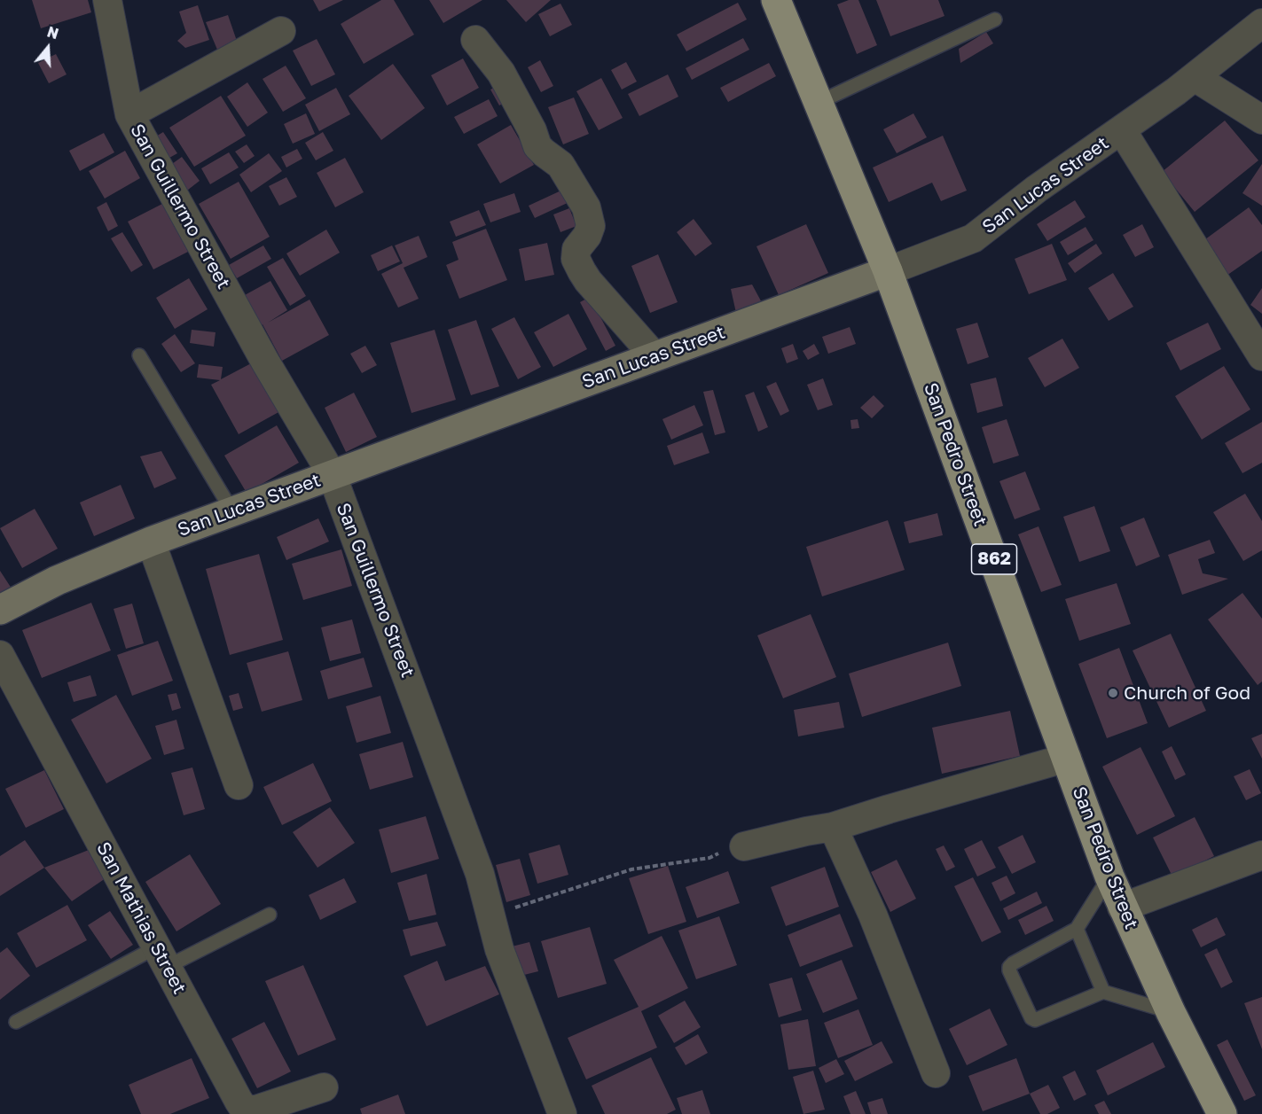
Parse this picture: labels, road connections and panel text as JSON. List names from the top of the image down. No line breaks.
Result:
{"streets":{"main road":["San Pedro Street","862"],"street":["San Lucas Street","San Guillermo Street","San Mathias Street"]},"crossings":[["San Lucas Street","San Guillermo Street"],["San Lucas Street","San Pedro Street"]],"places":["Church of God"],"north":"top"}
